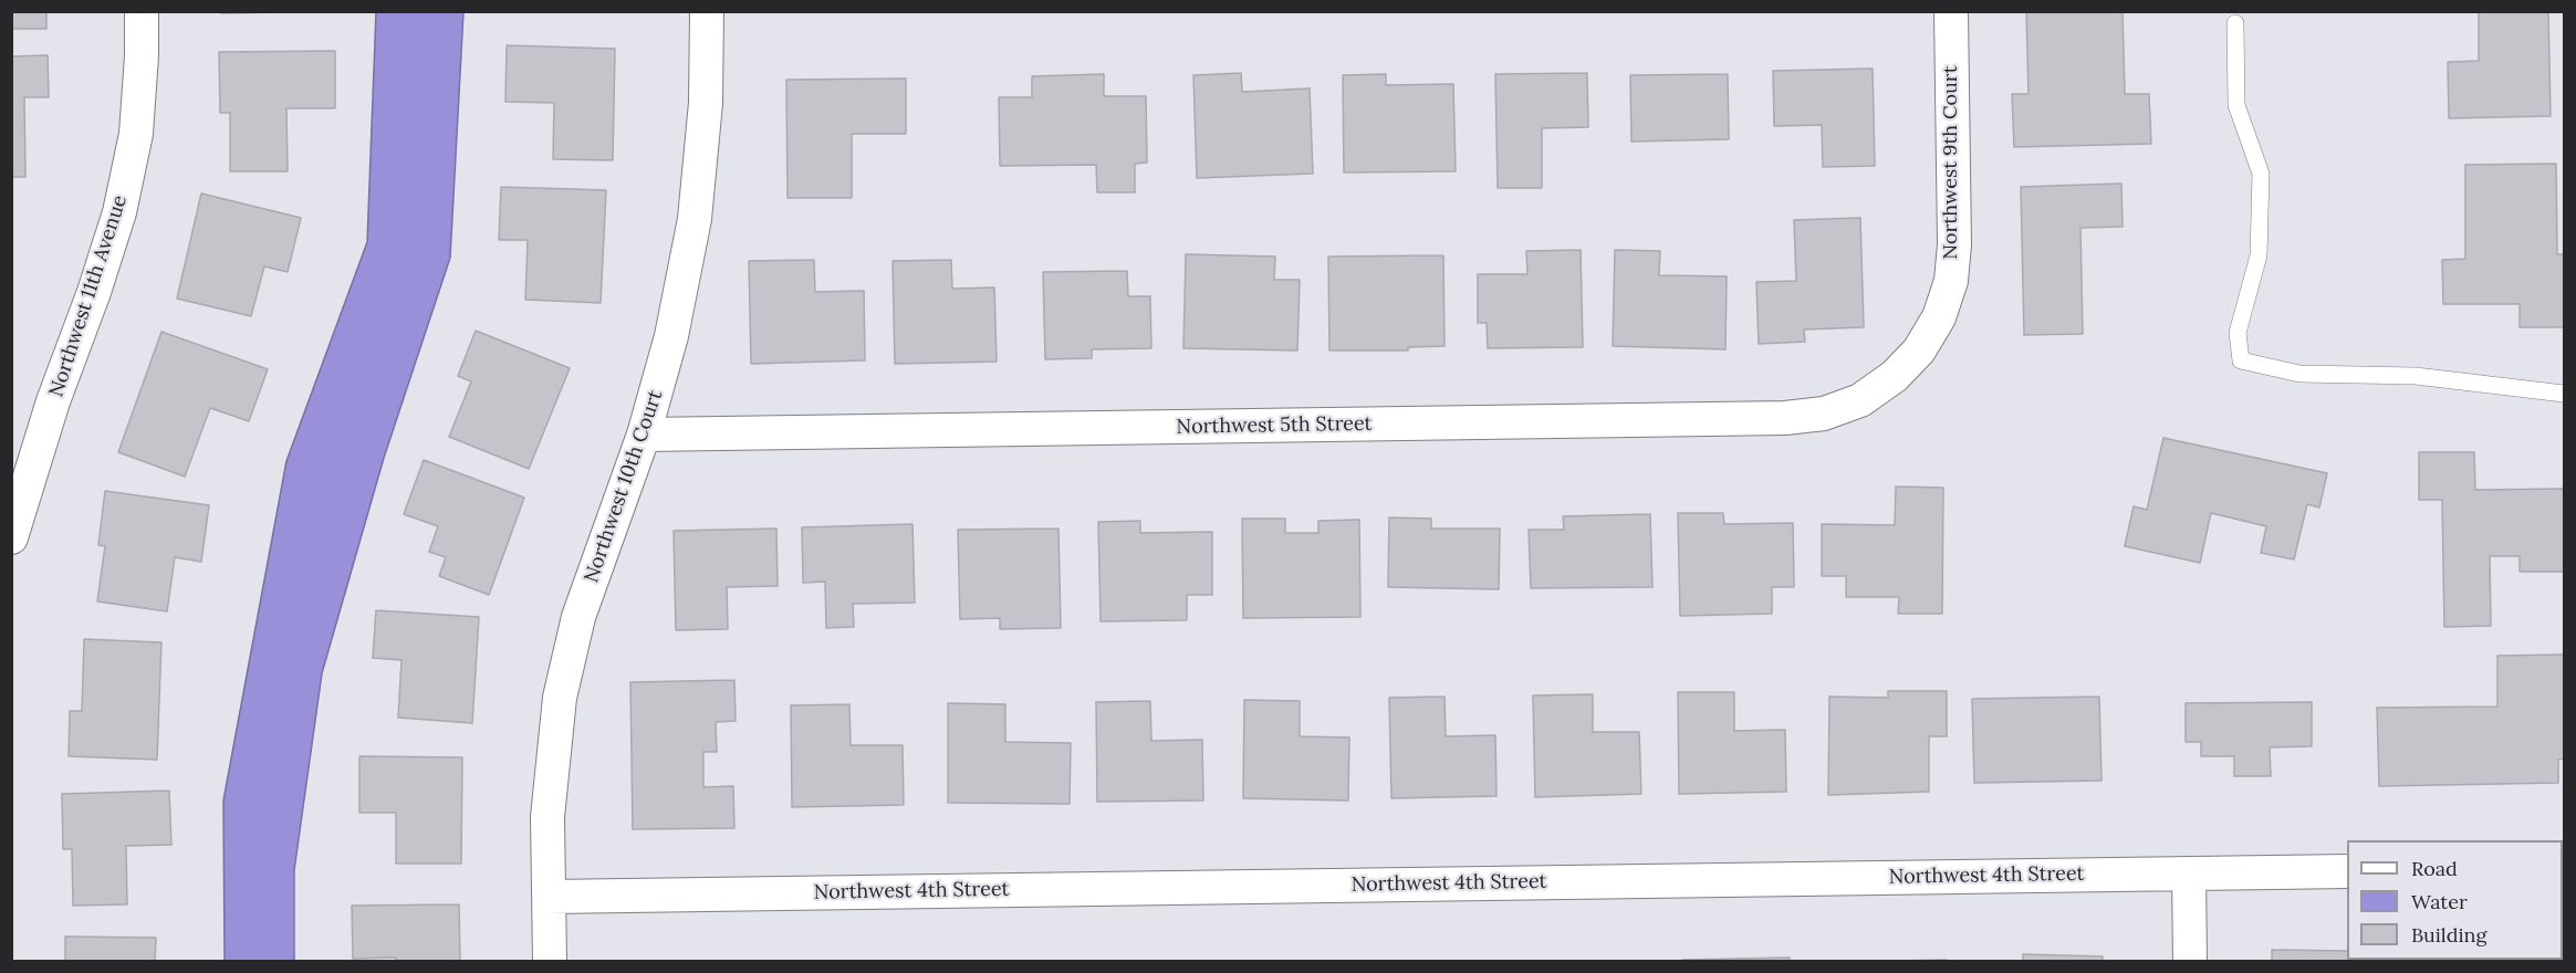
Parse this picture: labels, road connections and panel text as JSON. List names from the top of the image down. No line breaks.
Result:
{"streets":{"street":["Northwest 9th Court","Northwest 11th Avenue","Northwest 5th Street","Northwest 10th Court","Northwest 4th Street"]},"crossings":[["Northwest 9th Court","Northwest 5th Street"],["Northwest 5th Street","Northwest 10th Court"],["Northwest 10th Court","Northwest 4th Street"]],"legend":["Road","Water","Building"]}
